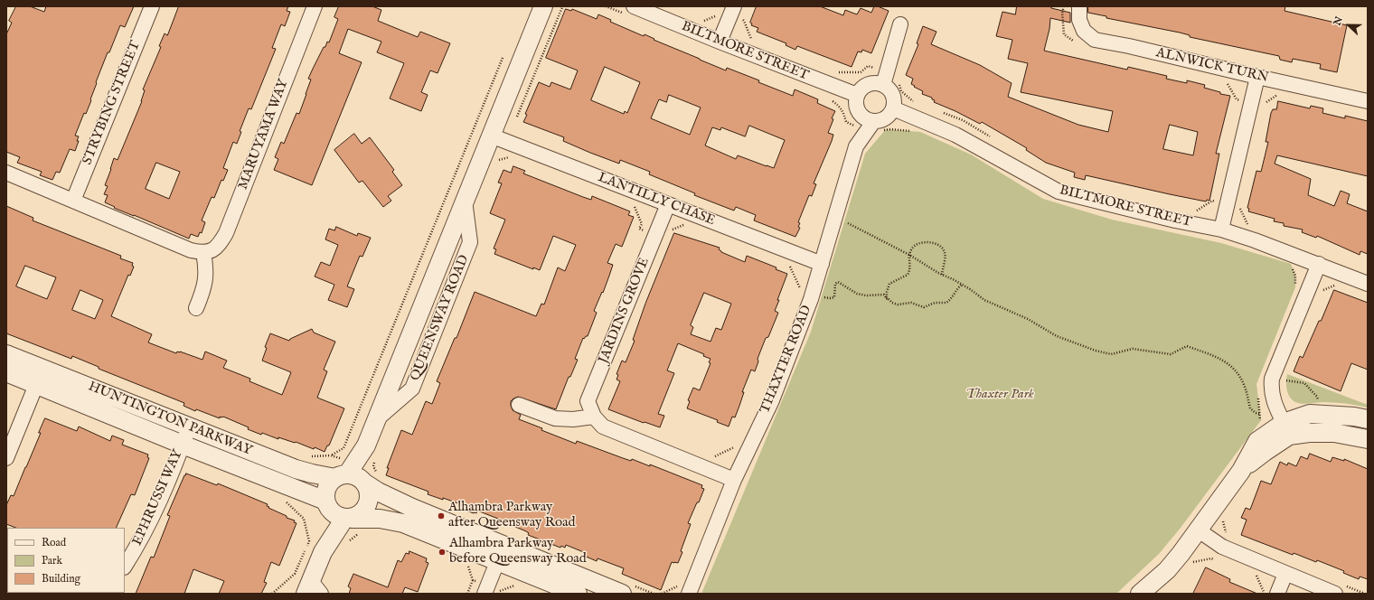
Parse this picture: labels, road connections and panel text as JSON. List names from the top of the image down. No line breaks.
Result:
{"streets":{"street":["BILTMORE STREET","ALNWICK TURN","STRYBING STREET","MARUYAMA WAY","LANTILLY CHASE","JARDINS GROVE","QUEENSWAY ROAD","THAXTER ROAD","HUNTINGTON PARKWAY","EPHRUSSI WAY"]},"crossings":[["BILTMORE STREET","THAXTER ROAD"],["LANTILLY CHASE","JARDINS GROVE"],["LANTILLY CHASE","QUEENSWAY ROAD"],["LANTILLY CHASE","THAXTER ROAD"],["QUEENSWAY ROAD","HUNTINGTON PARKWAY"],["HUNTINGTON PARKWAY","EPHRUSSI WAY"]],"parks":["Thaxter Park"],"places":["Alhambra Parkway after Queensway Road","Alhambra Parkway before Queensway Road"],"legend":["Road","Park","Building"],"north":"left"}
